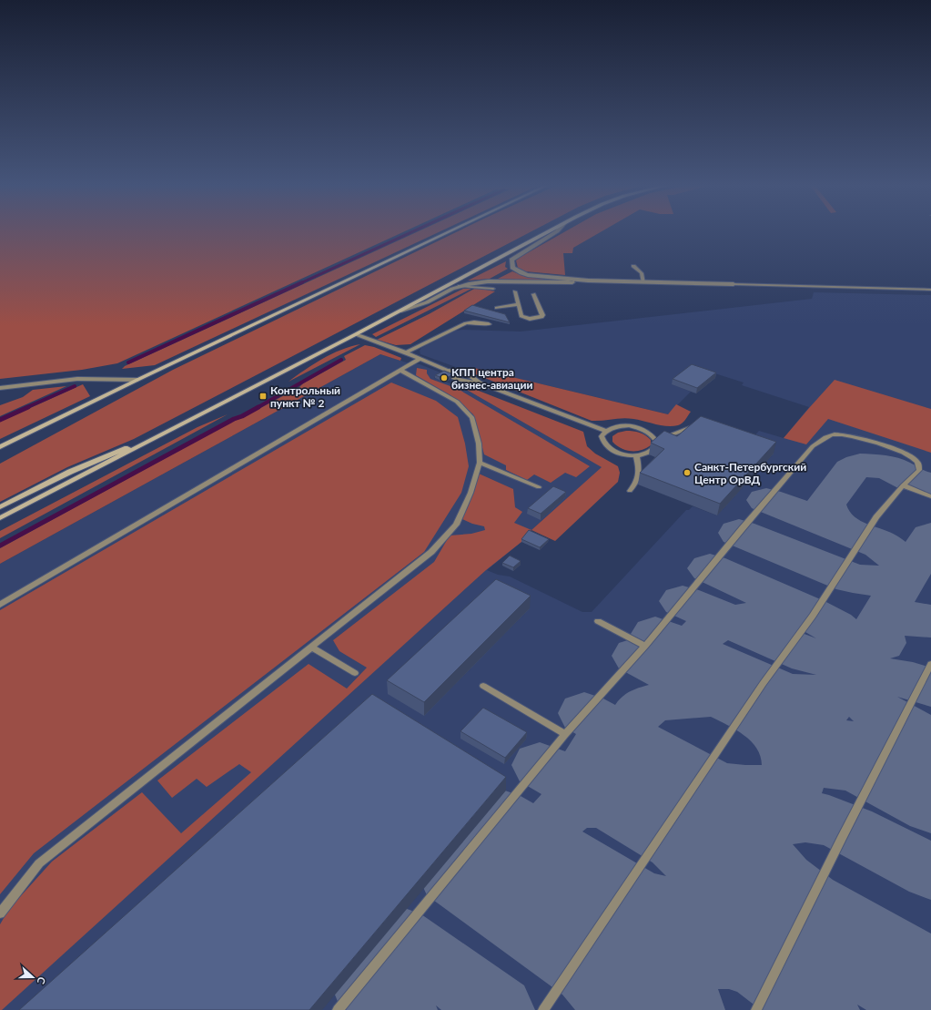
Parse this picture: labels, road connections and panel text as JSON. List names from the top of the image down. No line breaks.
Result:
{"places":{"other":["КПП центра бизнес-авиации","Санкт-Петербургский Центр ОрВД"],"transit":["Контрольный пункт № 2"]},"north":"right"}
